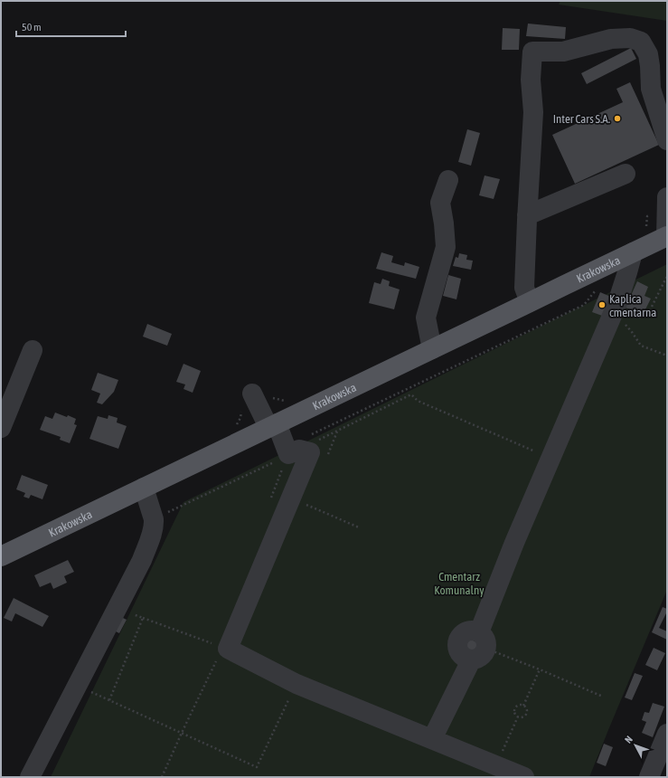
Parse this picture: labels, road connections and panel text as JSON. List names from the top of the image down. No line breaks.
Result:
{"streets":{"main road":["Krakowska"]},"parks":["Cmentarz Komunalny"],"places":["Inter Cars S.A.","Kaplica cmentarna"],"scale_bar":"50 m","north":"top left"}
